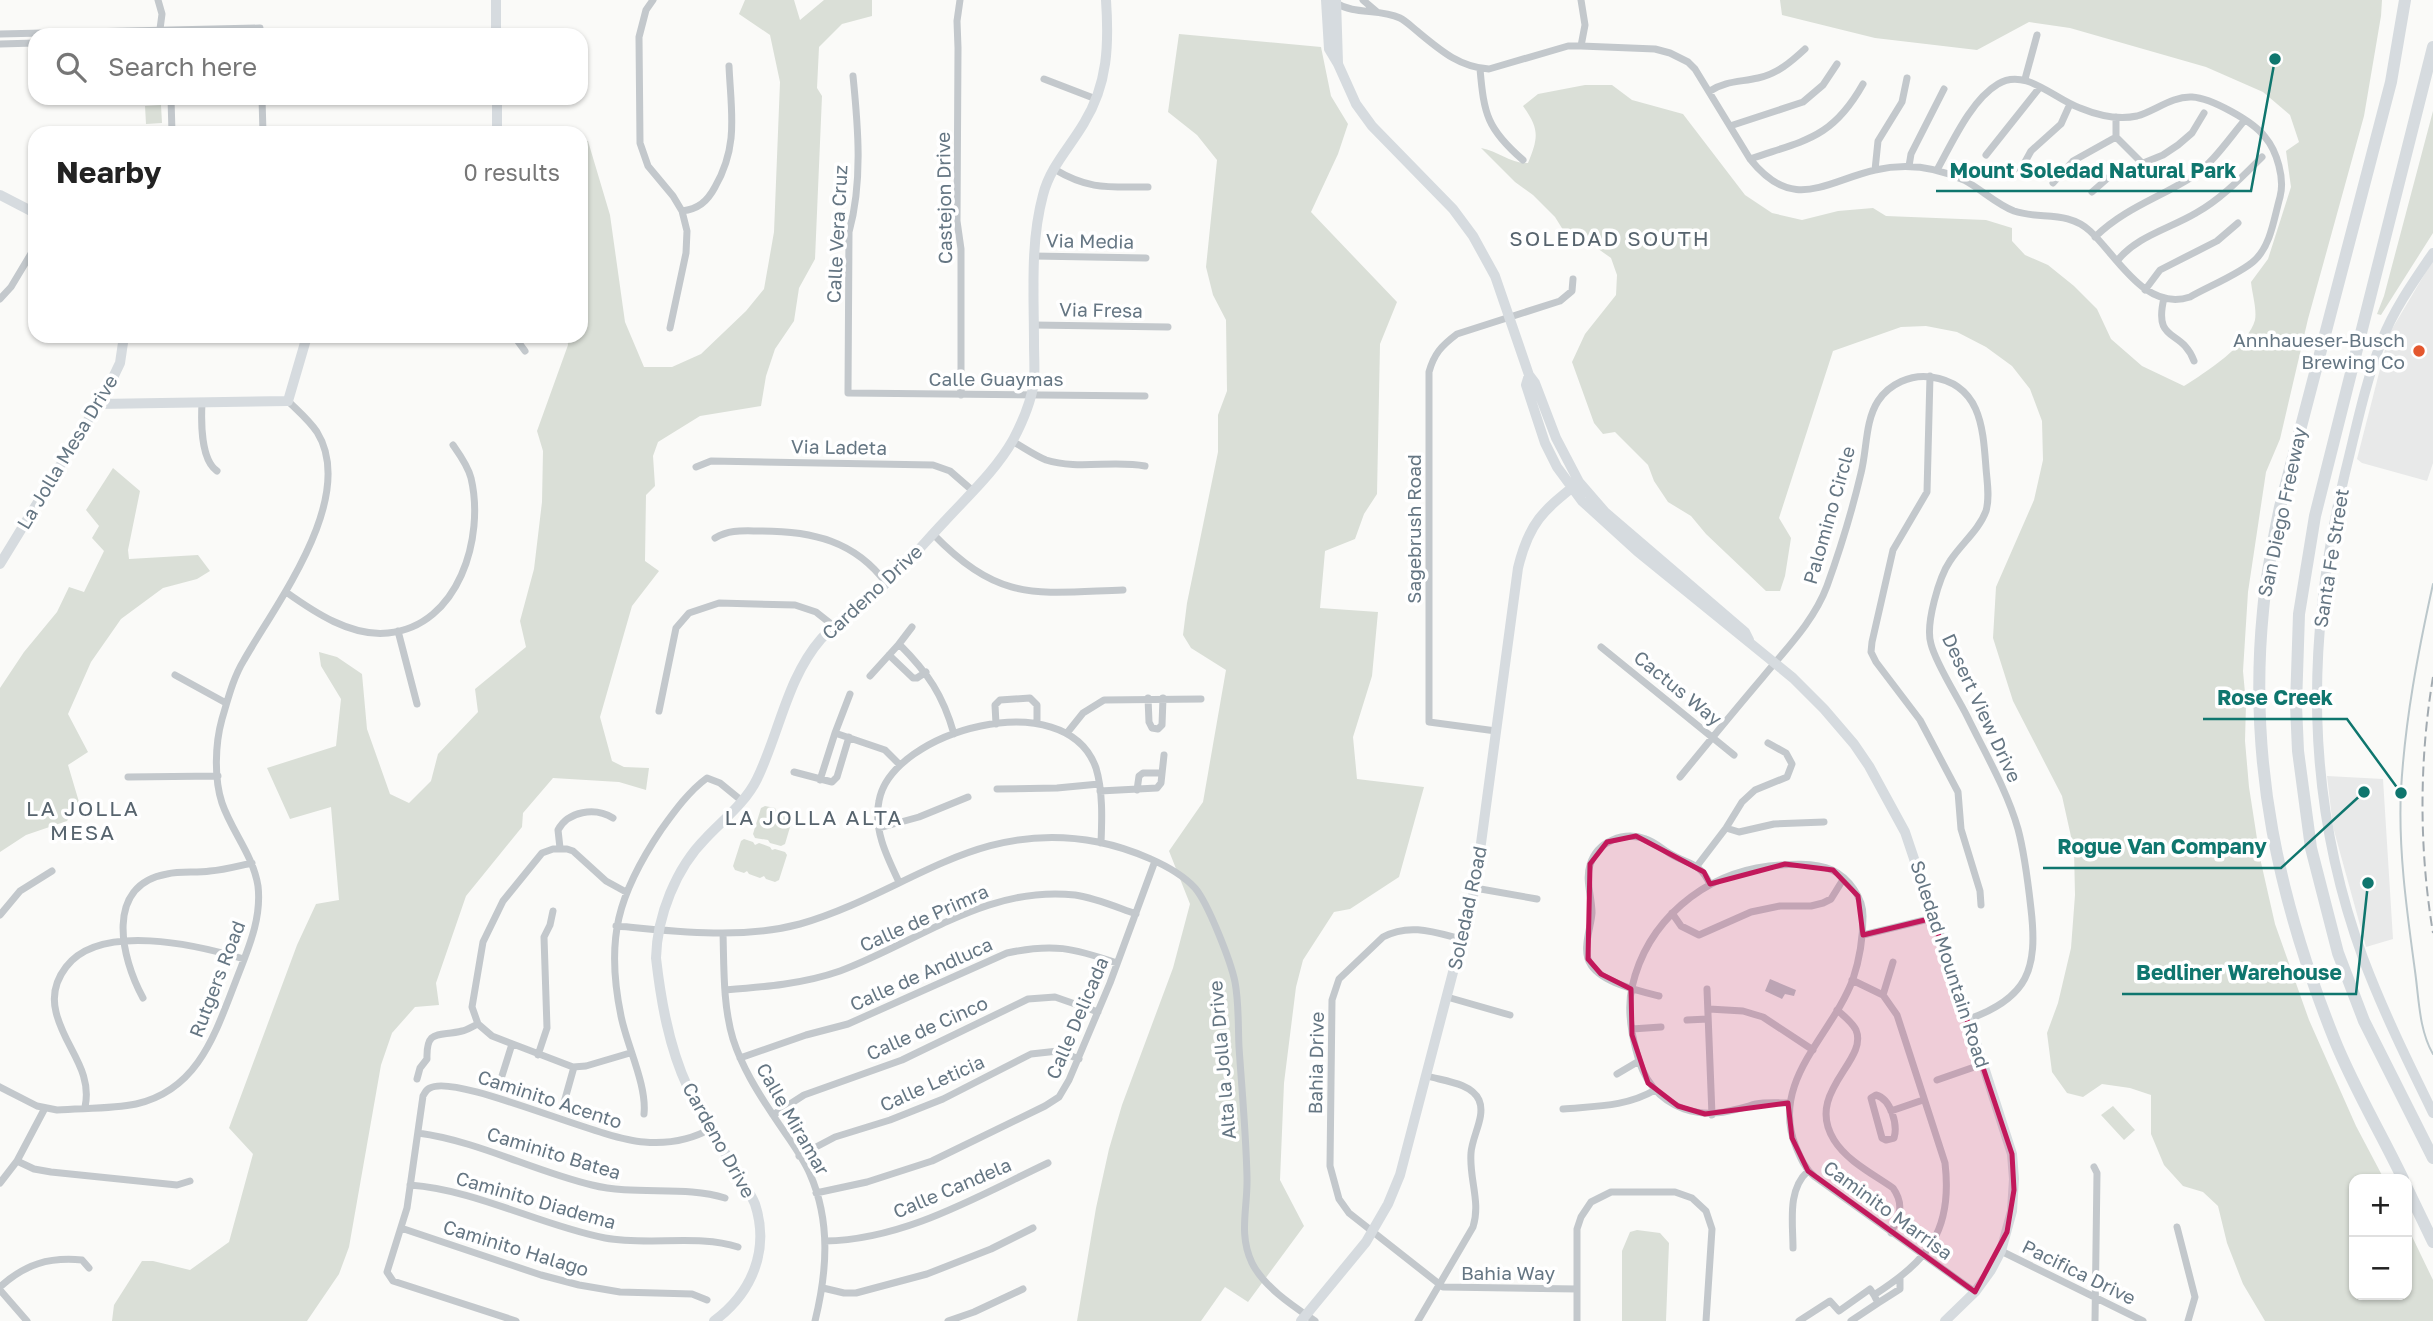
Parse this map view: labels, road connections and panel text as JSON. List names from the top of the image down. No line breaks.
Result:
{"streets":{"highway":["San Diego Freeway"],"street":["Castejon Drive","Calle Vera Cruz","Via Media","Via Fresa","Calle Guaymas","Via Ladeta","La Jolla Mesa Drive","Palomino Circle","Sagebrush Road","Santa Fe Street","Cardeno Drive","Cactus Way","Desert View Drive","Soledad Road","Calle de Primra","Soledad Mountain Road","Calle de Andluca","Rutgers Road","Calle Delicada","Calle de Cinco","Alta la Jolla Drive","Bahia Drive","Calle Leticia","Caminito Acento","Calle Miramar","Caminito Batea","Calle Candela","Caminito Diadema","Caminito Marrisa","Caminito Halago","Pacifica Drive","Bahia Way"]},"crossings":[["Castejon Drive","Calle Guaymas"],["Calle Vera Cruz","Calle Guaymas"],["Via Media","Cardeno Drive"],["Via Fresa","Cardeno Drive"],["Calle Guaymas","Cardeno Drive"],["Via Ladeta","Cardeno Drive"],["Palomino Circle","Cactus Way"],["Palomino Circle","Desert View Drive"],["Palomino Circle","Soledad Mountain Road"],["Sagebrush Road","Soledad Road"],["Sagebrush Road","Soledad Mountain Road"],["Cardeno Drive","Alta la Jolla Drive"],["Cardeno Drive","Caminito Acento"],["Desert View Drive","Soledad Mountain Road"],["Soledad Road","Soledad Mountain Road"],["Soledad Road","Alta la Jolla Drive"],["Soledad Road","Bahia Drive"],["Soledad Road","Bahia Way"],["Calle de Primra","Calle Delicada"],["Calle de Primra","Calle Miramar"],["Soledad Mountain Road","Caminito Marrisa"],["Soledad Mountain Road","Pacifica Drive"],["Calle de Andluca","Calle Delicada"],["Calle de Andluca","Calle Miramar"],["Calle Delicada","Calle de Cinco"],["Calle Delicada","Alta la Jolla Drive"],["Calle Delicada","Calle Leticia"],["Calle Delicada","Calle Miramar"],["Calle de Cinco","Calle Miramar"],["Alta la Jolla Drive","Calle Miramar"],["Bahia Drive","Bahia Way"],["Calle Leticia","Calle Miramar"],["Caminito Acento","Caminito Batea"],["Calle Miramar","Calle Candela"]],"districts":["SOLEDAD SOUTH","LA JOLLA MESA","LA JOLLA ALTA"],"places":["Mount Soledad Natural Park","Annhaueser-Busch Brewing Co","Rogue Van Company","Rose Creek","Bedliner Warehouse"],"page":{"search":"Search here","heading":["Nearby","0 results"],"map_buttons":["+","−"]}}
